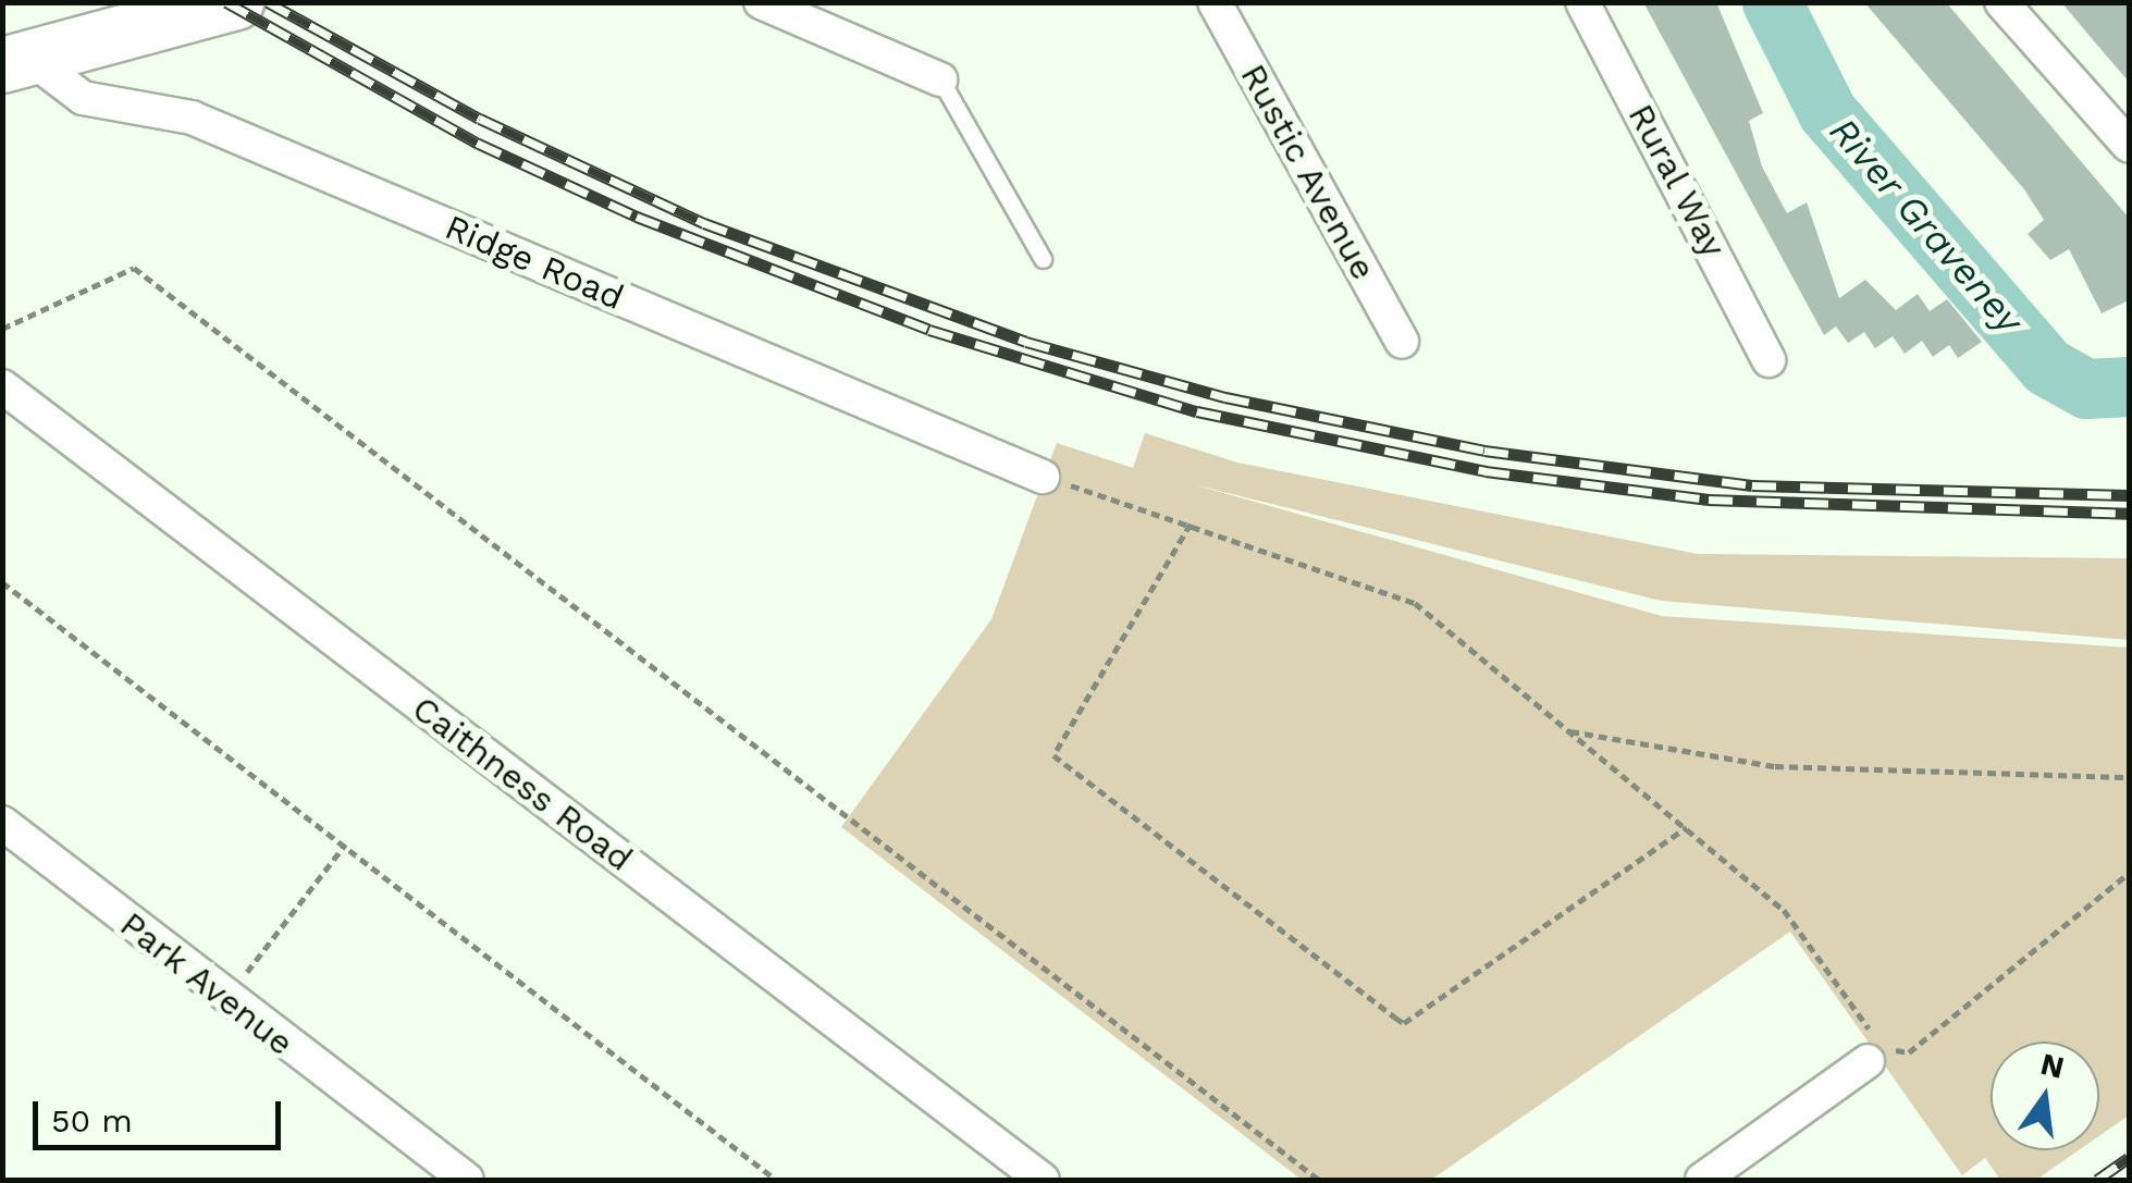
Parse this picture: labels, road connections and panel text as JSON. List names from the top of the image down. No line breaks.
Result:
{"streets":{"street":["Rustic Avenue","Rural Way","Ridge Road","Caithness Road","Park Avenue"]},"water":["River Graveney"],"scale_bar":"50 m","north":"top"}
